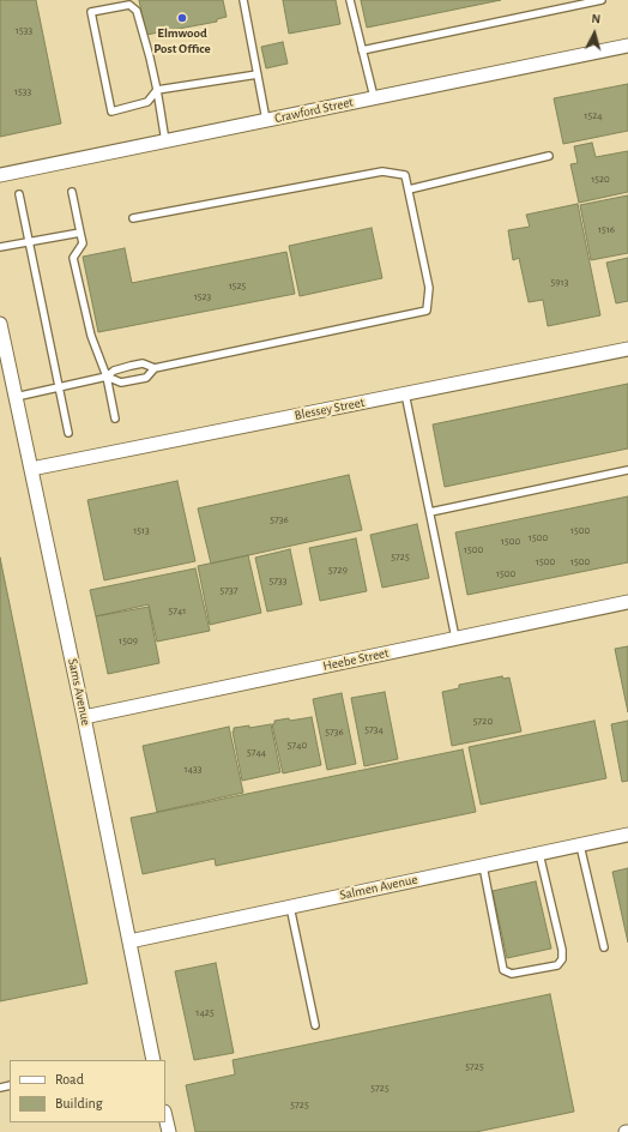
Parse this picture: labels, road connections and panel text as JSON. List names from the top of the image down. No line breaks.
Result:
{"streets":{"street":["Crawford Street","Blessey Street","Heebe Street","Sams Avenue","Salmen Avenue"]},"crossings":[["Blessey Street","Sams Avenue"],["Heebe Street","Sams Avenue"],["Sams Avenue","Salmen Avenue"]],"places":["Elmwood Post Office"],"house_numbers":["1533","1533","1524","1520","1516","5913","1525","1523","5736","1513","1500","1500","1500","1500","5725","1500","1500","5729","1500","5733","5737","5741","1509","5720","5734","5736","5740","5744","1433","1425","5725","5725","5725"],"legend":["Road","Building"],"north":"top"}
